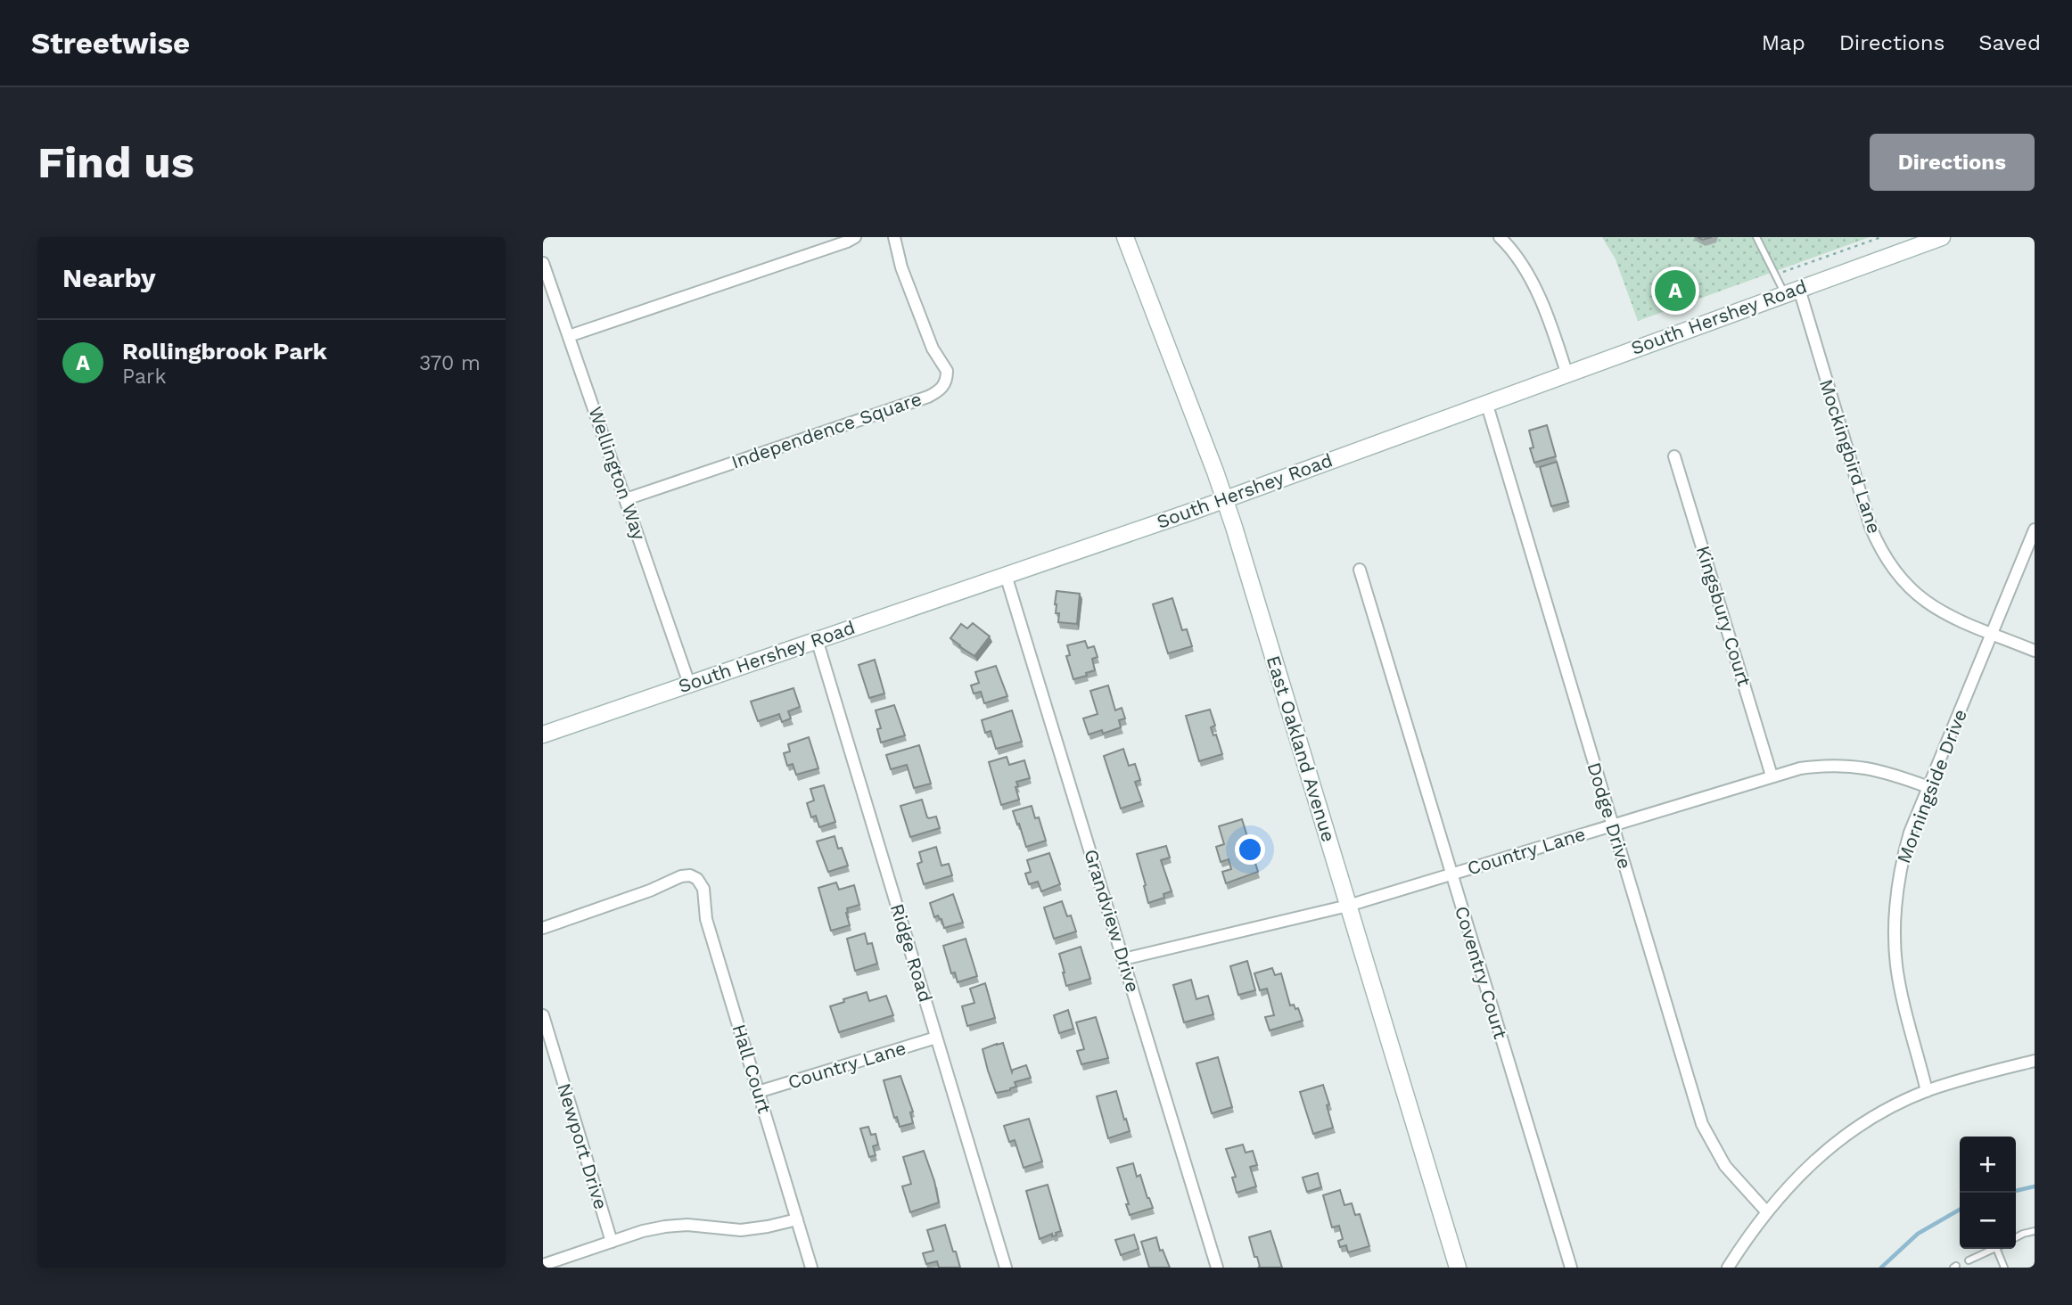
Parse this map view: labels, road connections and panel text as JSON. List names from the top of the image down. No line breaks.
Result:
{"streets":{"main road":["South Hershey Road","East Oakland Avenue"],"street":["Independence Square","Mockingbird Lane","Wellington Way","Kingsbury Court","Morningside Drive","Dodge Drive","Country Lane","Grandview Drive","Ridge Road","Coventry Court","Hall Court","Newport Drive"]},"crossings":[["South Hershey Road","Mockingbird Lane"],["South Hershey Road","Wellington Way"],["South Hershey Road","East Oakland Avenue"],["South Hershey Road","Dodge Drive"],["South Hershey Road","Grandview Drive"],["South Hershey Road","Ridge Road"],["Independence Square","Wellington Way"],["Mockingbird Lane","Morningside Drive"],["Kingsbury Court","Country Lane"],["East Oakland Avenue","Country Lane"],["Morningside Drive","Country Lane"],["Dodge Drive","Country Lane"],["Country Lane","Grandview Drive"],["Country Lane","Ridge Road"],["Country Lane","Coventry Court"],["Country Lane","Hall Court"]],"page":{"header":"Streetwise","nav":["Map","Directions","Saved"],"buttons":"Directions","title":"Find us","heading":"Nearby","pins":"A","list":[{"mark":"A","name":"Rollingbrook Park","note":"Park","value":"370 m"}],"map_buttons":["+","−"]}}
